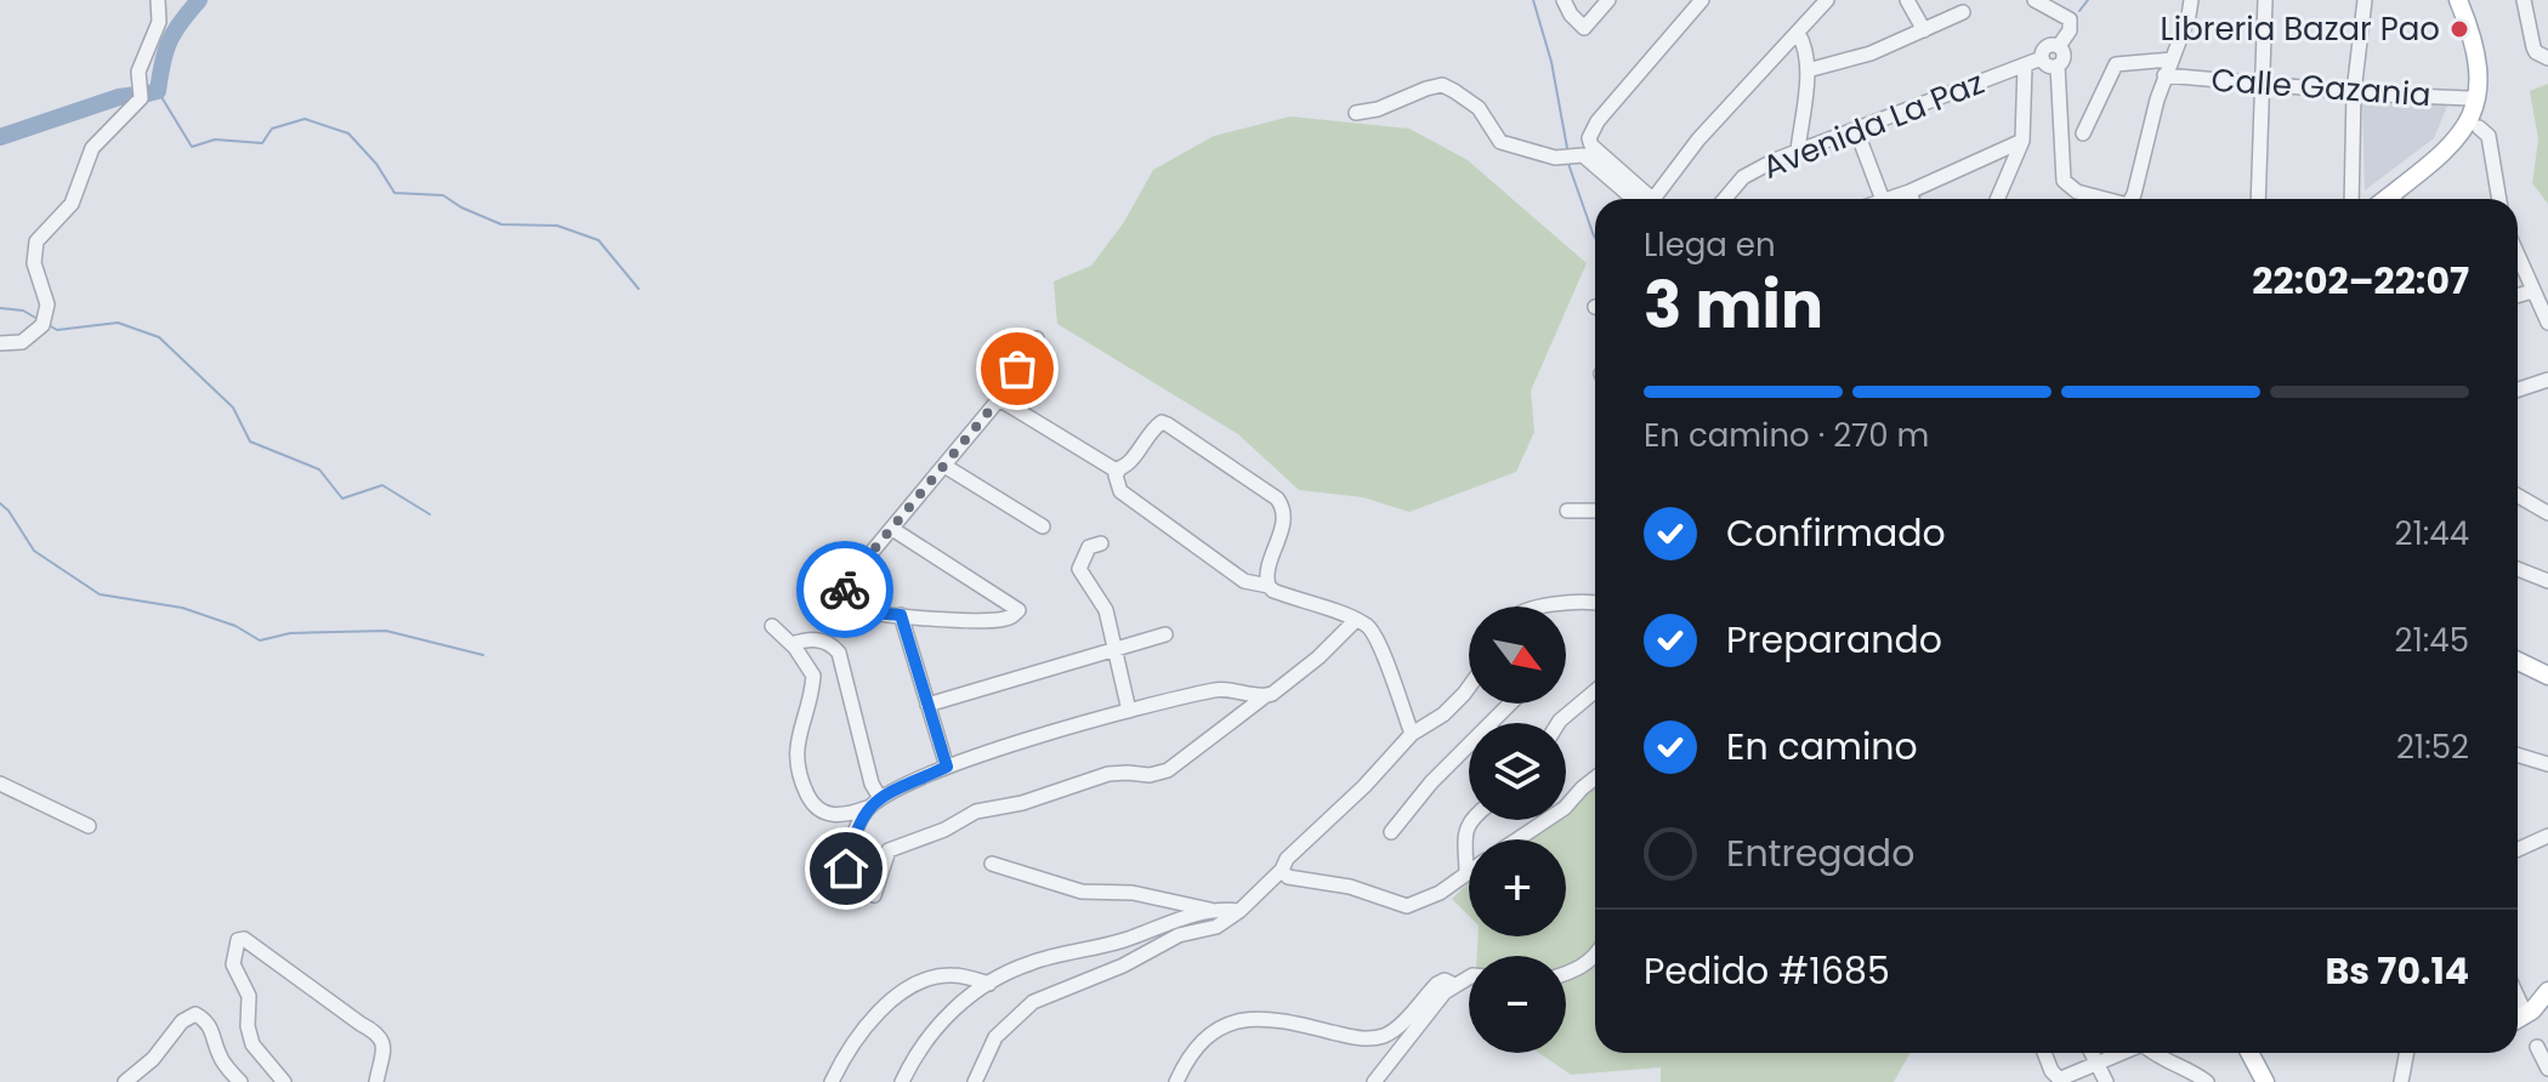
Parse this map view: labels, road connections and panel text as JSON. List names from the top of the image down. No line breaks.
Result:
{"streets":{"street":["Calle Gazania","Avenida La Paz"]},"places":["Libreria Bazar Pao"],"north":"bottom right","page":{"heading":["3 min","Llega en","22:02–22:07"],"panel":["Pedido #1685","Bs 70.14"],"bar":"En camino · 270 m","list":[["Confirmado","21:44"],["Preparando","21:45"],["En camino","21:52"],"Entregado"],"map_buttons":["+","−"]}}
